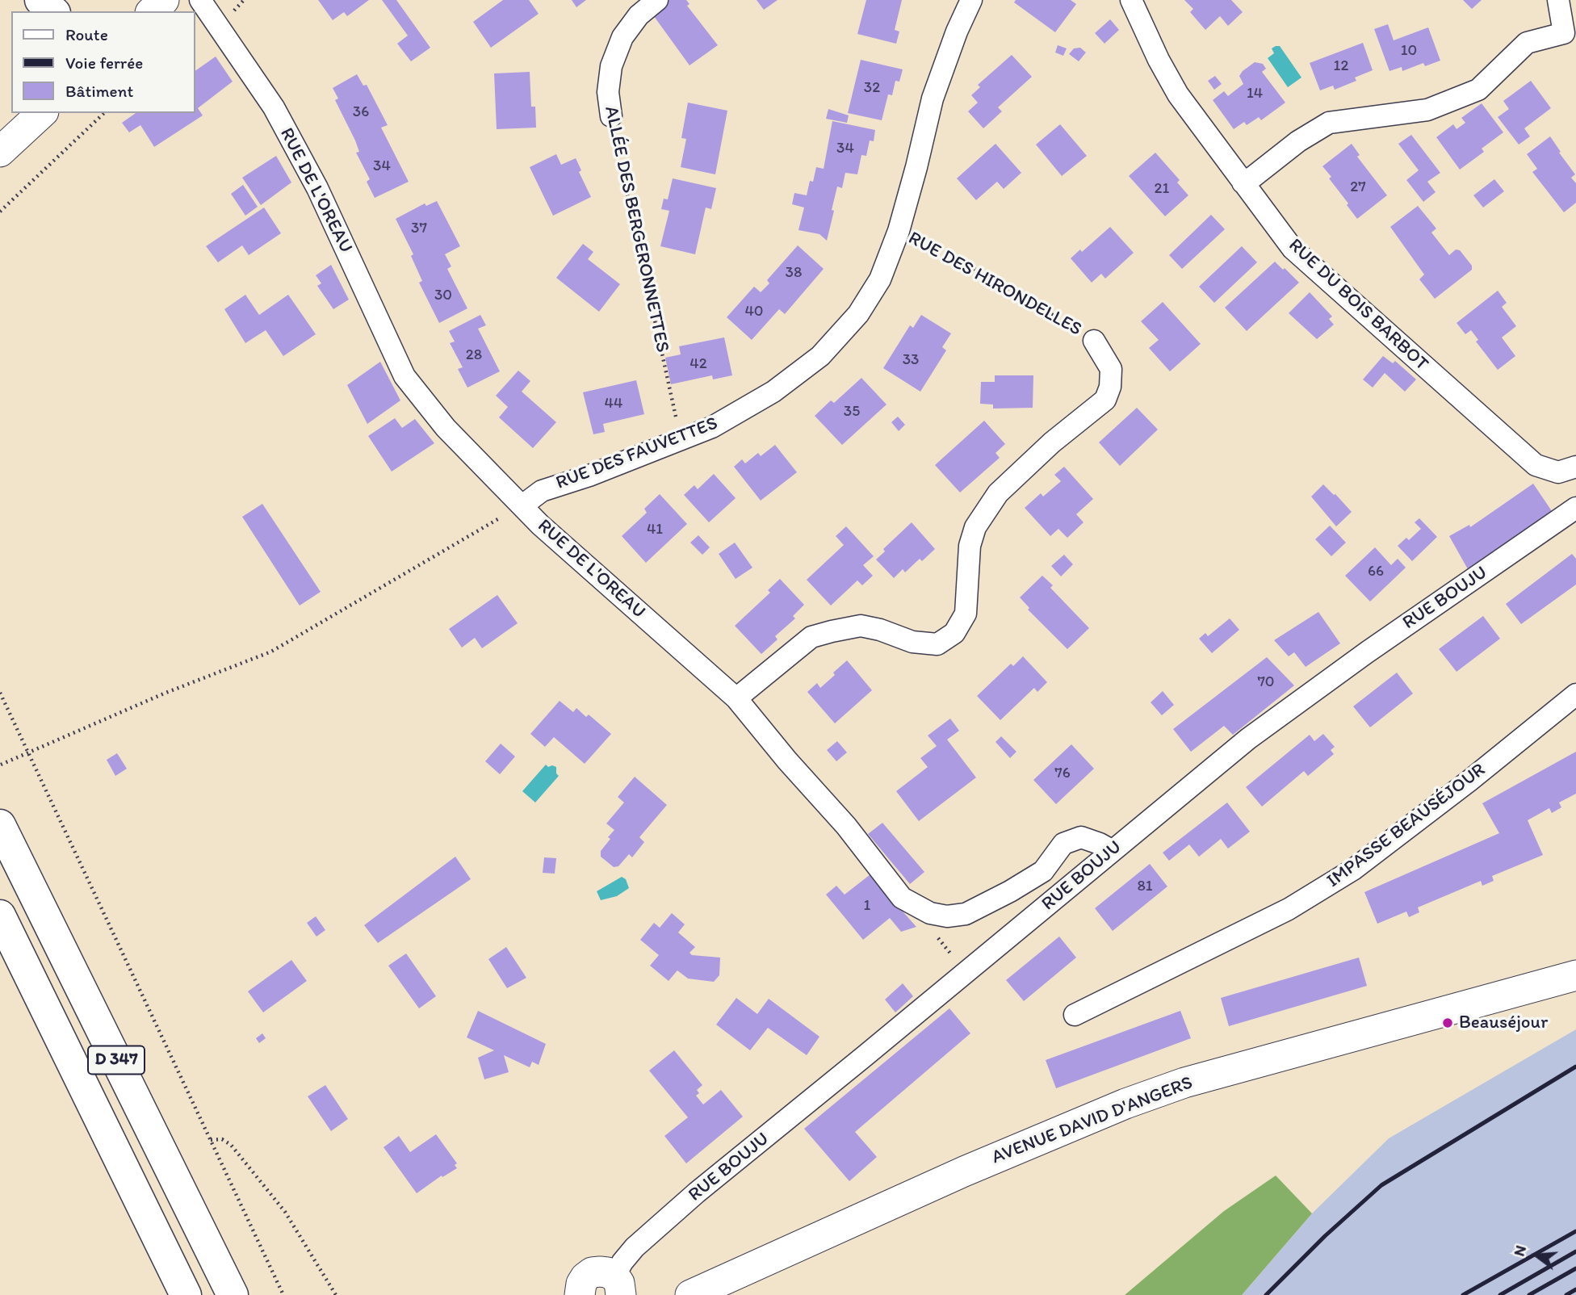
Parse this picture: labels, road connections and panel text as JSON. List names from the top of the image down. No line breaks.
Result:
{"streets":{"highway":["D 347"],"street":["RUE DE L'OREAU","ALLÉE DES BERGERONNETTES","RUE DES HIRONDELLES","RUE DU BOIS BARBOT","RUE DES FAUVETTES","RUE BOUJU","IMPASSE BEAUSÉJOUR","AVENUE DAVID D'ANGERS"]},"crossings":[["RUE DE L'OREAU","RUE DES HIRONDELLES"],["RUE DE L'OREAU","RUE DES FAUVETTES"],["RUE DE L'OREAU","RUE BOUJU"],["ALLÉE DES BERGERONNETTES","RUE DES FAUVETTES"],["RUE DES HIRONDELLES","RUE DES FAUVETTES"]],"places":["Beauséjour"],"house_numbers":["10","12","32","14","36","34","34","27","21","37","38","30","40","28","33","42","44","35","41","66","70","76","81","1"],"legend":["Route","Voie ferrée","Bâtiment"],"north":"left"}
